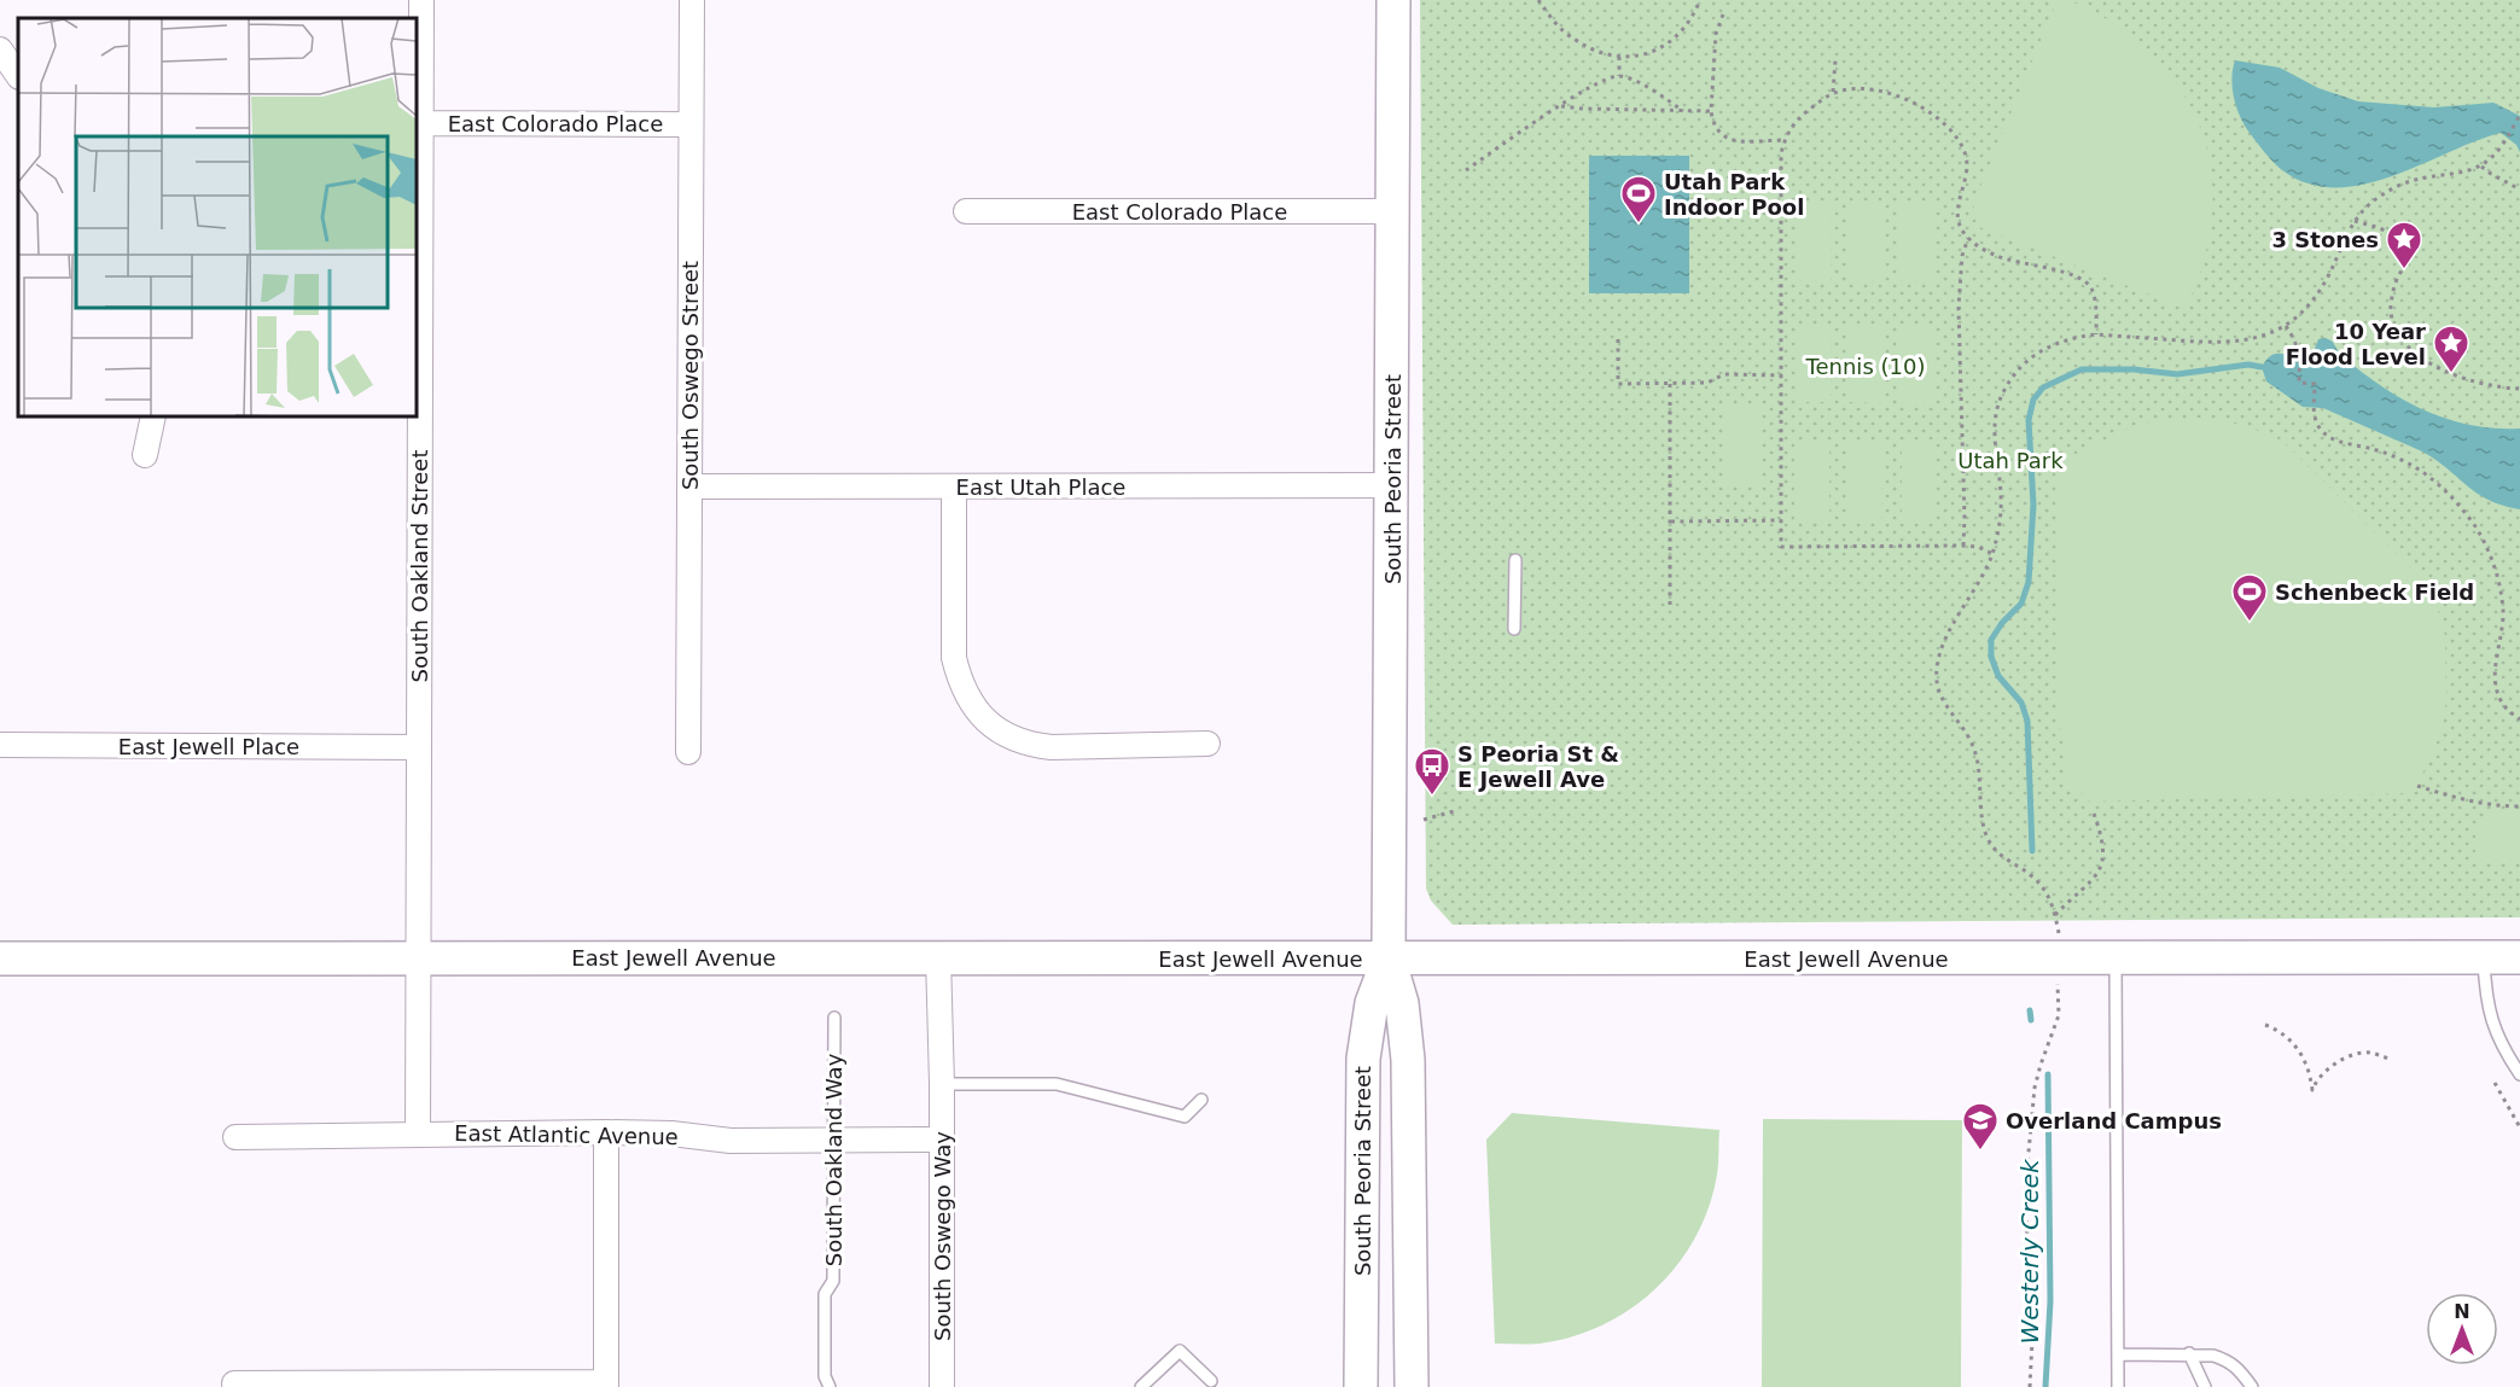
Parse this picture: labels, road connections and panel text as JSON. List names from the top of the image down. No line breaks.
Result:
{"streets":{"street":["East Colorado Place","South Oswego Street","South Peoria Street","East Utah Place","South Oakland Street","East Jewell Place","East Jewell Avenue","East Atlantic Avenue","South Oswego Way"],"lane":["South Oakland Way"]},"crossings":[["East Colorado Place","South Oswego Street"],["East Colorado Place","South Peoria Street"],["East Colorado Place","South Oakland Street"],["South Oswego Street","East Utah Place"],["South Peoria Street","East Utah Place"],["South Peoria Street","East Jewell Avenue"],["South Oakland Street","East Jewell Place"],["South Oakland Street","East Jewell Avenue"],["South Oakland Street","East Atlantic Avenue"],["East Jewell Avenue","South Oswego Way"],["East Atlantic Avenue","South Oakland Way"],["East Atlantic Avenue","South Oswego Way"]],"water":["Westerly Creek"],"parks":["Tennis (10)","Utah Park"],"places":{"sports":["Utah Park Indoor Pool","Schenbeck Field"],"place":["3 Stones","10 Year Flood Level"],"bus stop":["S Peoria St & E Jewell Ave"],"school or university":["Overland Campus"]},"north":"top"}
